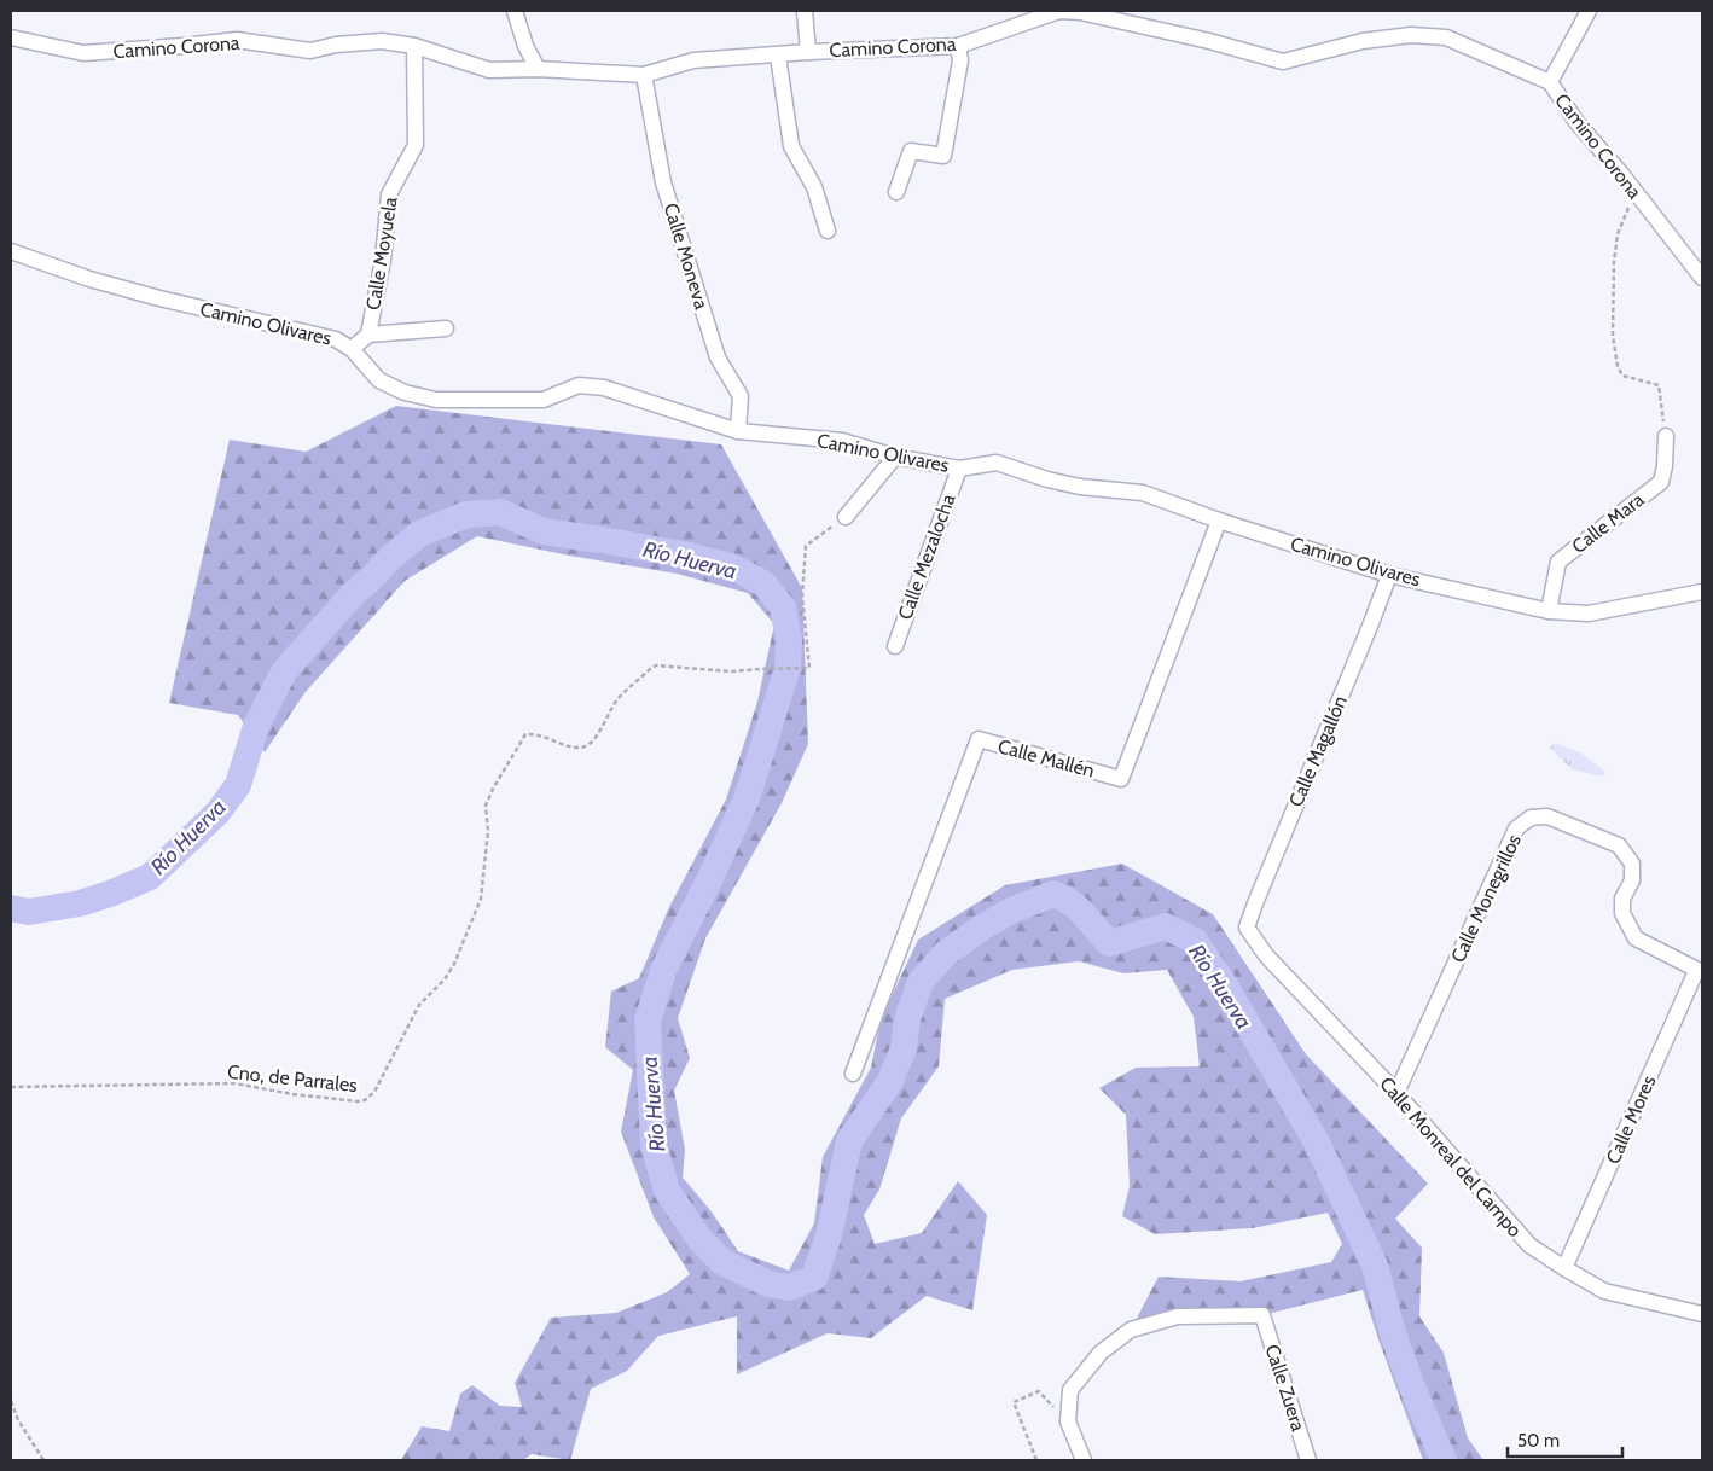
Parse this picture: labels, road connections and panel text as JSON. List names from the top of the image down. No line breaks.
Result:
{"streets":{"street":["Camino Corona","Calle Moyuela","Calle Moneva","Camino Olivares","Calle Mara","Calle Mezalocha","Calle Magallón","Calle Mallén","Calle Monegrillos","Calle Mores","Calle Monreal del Campo","Calle Zuera"],"path":["Cno, de Parrales"]},"crossings":[["Camino Corona","Calle Moyuela"],["Camino Corona","Calle Moneva"],["Calle Moyuela","Camino Olivares"],["Calle Moneva","Camino Olivares"],["Camino Olivares","Calle Mara"],["Camino Olivares","Calle Mezalocha"],["Camino Olivares","Calle Magallón"],["Camino Olivares","Calle Mallén"],["Calle Magallón","Calle Monreal del Campo"],["Calle Monegrillos","Calle Mores"],["Calle Monegrillos","Calle Monreal del Campo"],["Calle Mores","Calle Monreal del Campo"]],"water":["Río Huerva"],"scale_bar":"50 m"}
